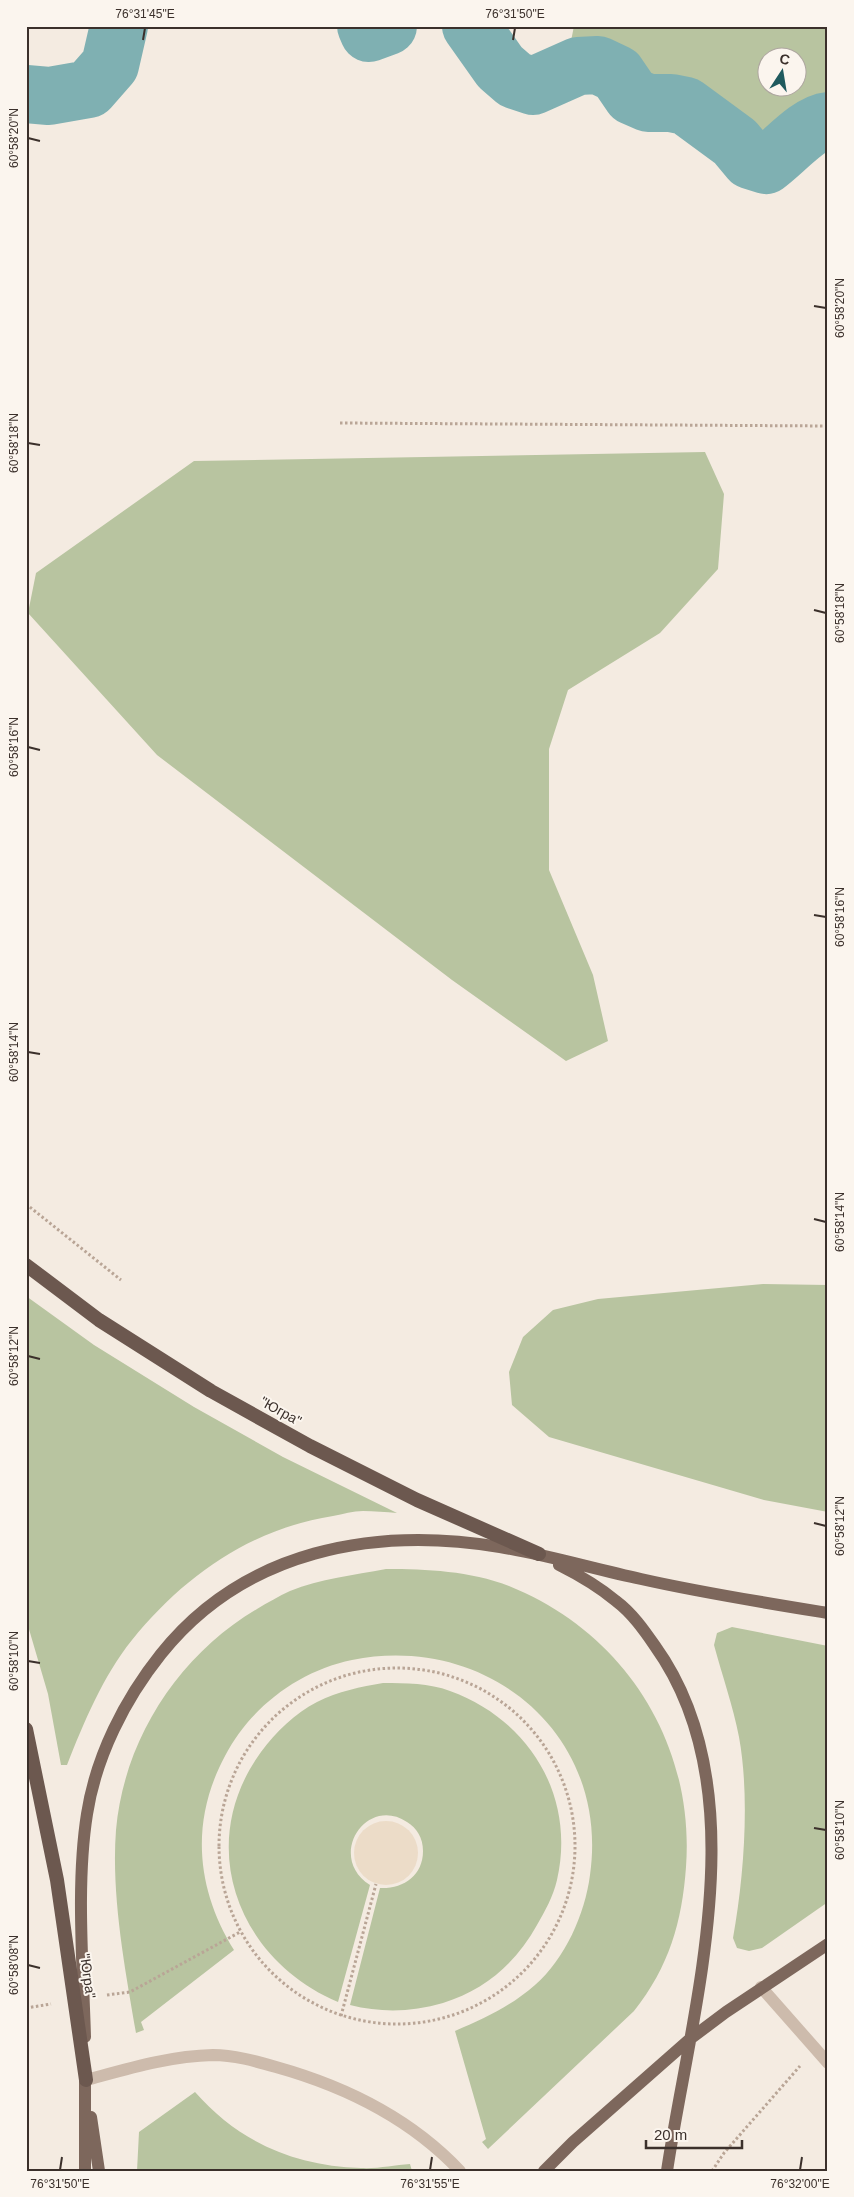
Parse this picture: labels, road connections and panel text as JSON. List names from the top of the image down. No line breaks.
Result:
{"streets":{"highway":["\"Югра\""]},"scale_bar":"20 m","north":"top","coordinates":["76°31'45\"E","76°31'50\"E","60°58'20\"N","60°58'18\"N","60°58'16\"N","60°58'14\"N","60°58'12\"N","60°58'10\"N","60°58'08\"N","76°31'55\"E","76°32'00\"E"]}
